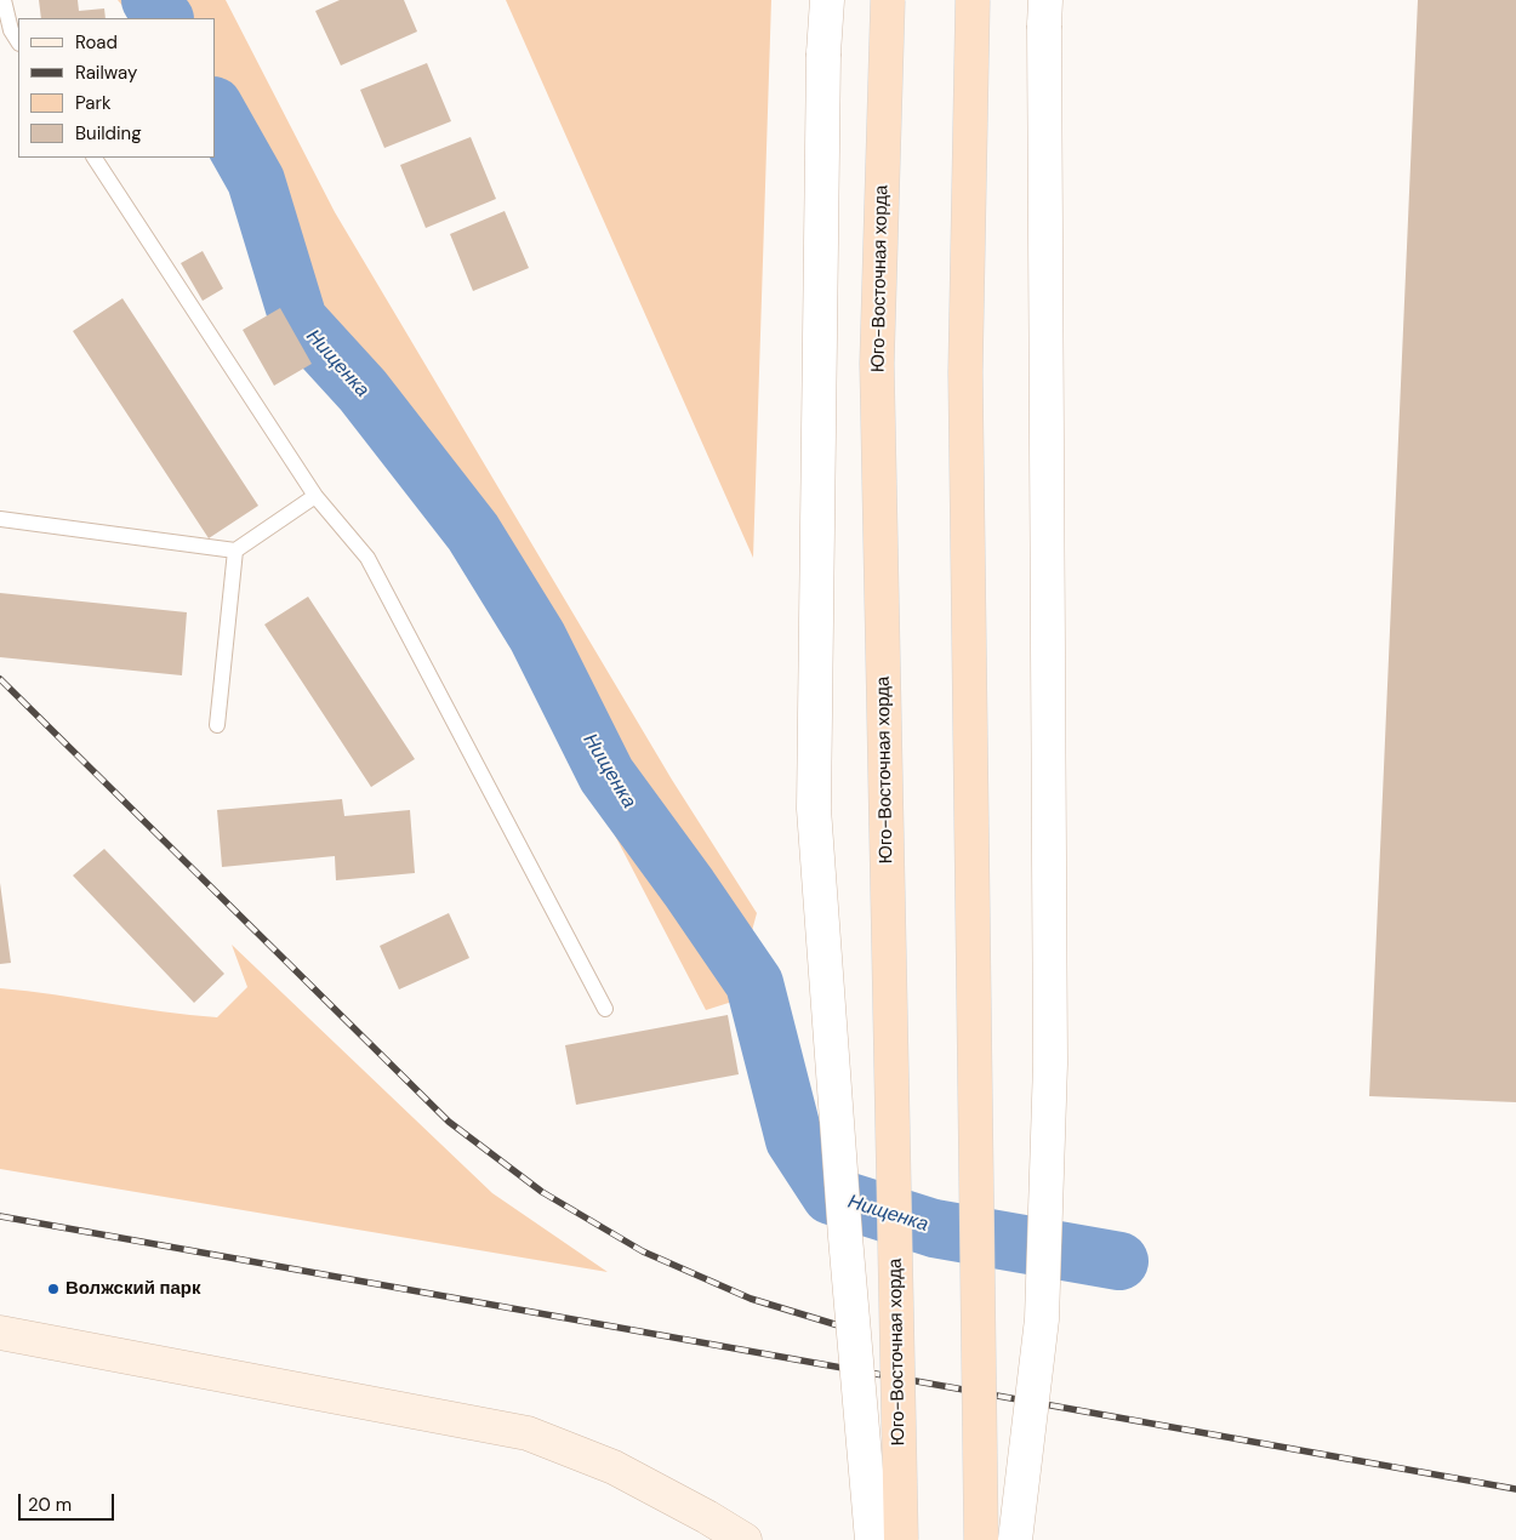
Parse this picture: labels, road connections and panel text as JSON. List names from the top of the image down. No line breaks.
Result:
{"streets":{"main road":["Юго-Восточная хорда"]},"water":["Нищенка"],"places":["Волжский парк"],"legend":["Road","Railway","Park","Building"],"scale_bar":"20 m"}
